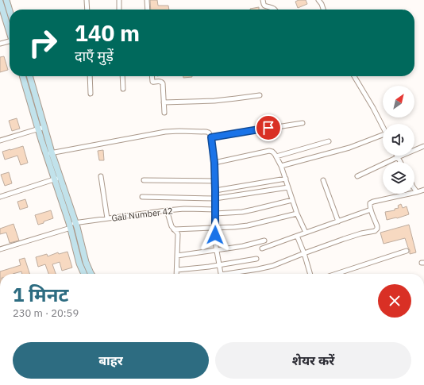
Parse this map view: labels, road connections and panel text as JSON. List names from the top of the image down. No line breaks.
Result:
{"streets":{"street":["Gali Number 42"]},"north":"top right","page":{"turn":["140 m","दाएँ मुड़ें"],"heading":["1 मिनट","230 m · 20:59"],"buttons":["बाहर","शेयर करें"]}}
